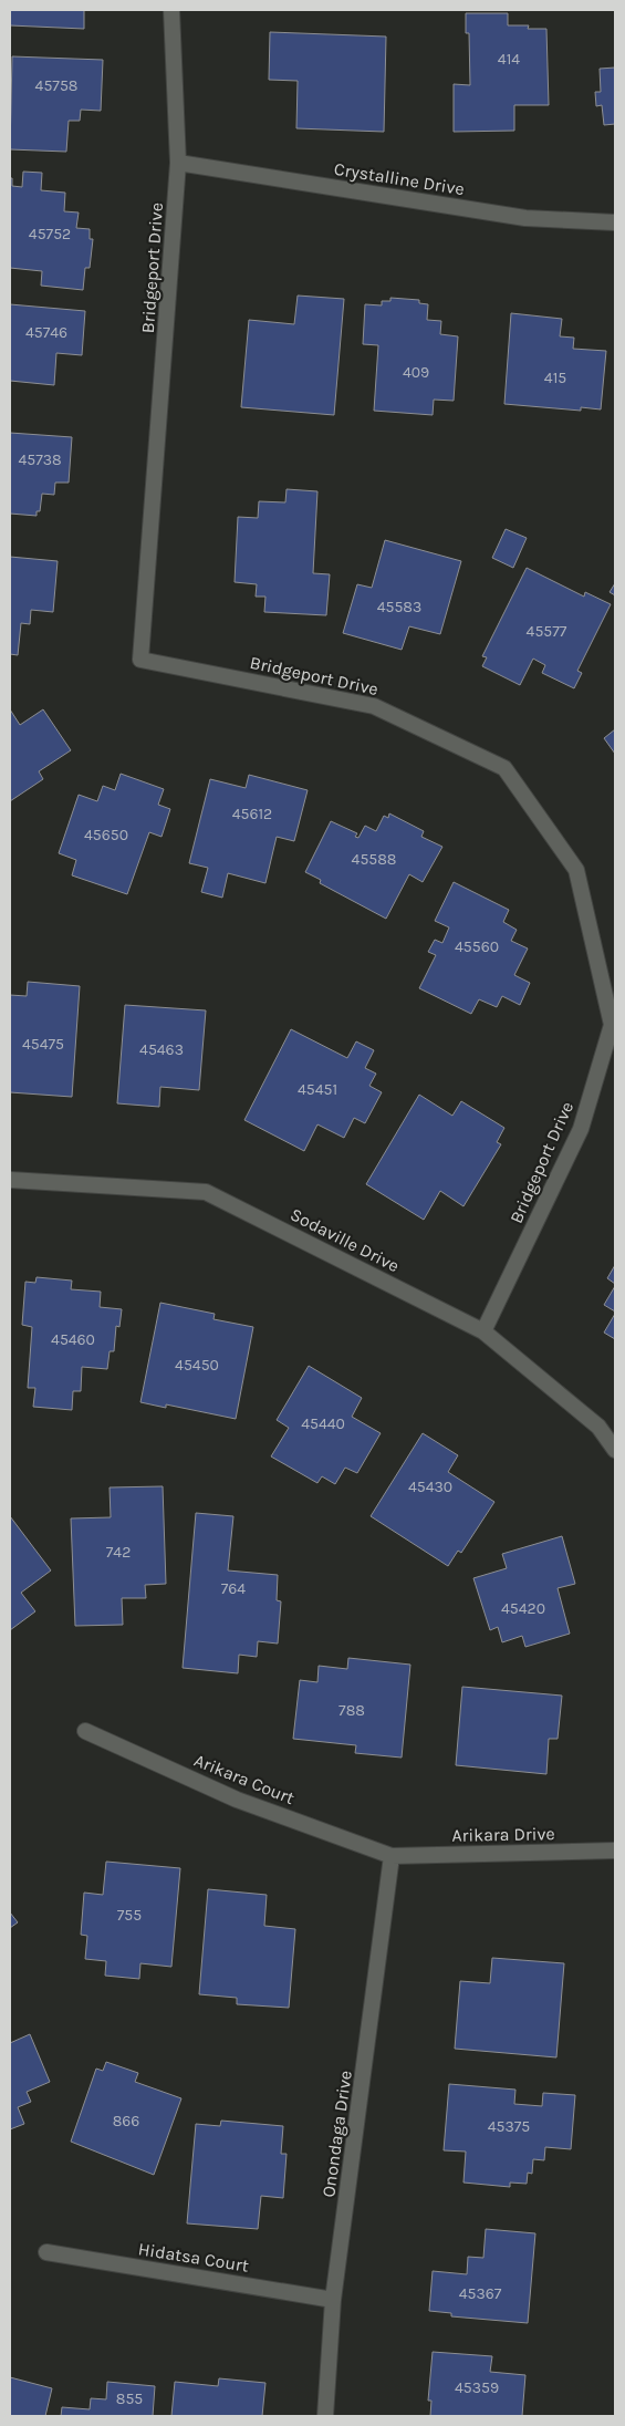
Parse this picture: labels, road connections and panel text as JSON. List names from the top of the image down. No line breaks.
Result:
{"streets":{"street":["Crystalline Drive","Bridgeport Drive","Sodaville Drive","Arikara Court","Arikara Drive","Onondaga Drive","Hidatsa Court"]},"crossings":[["Crystalline Drive","Bridgeport Drive"],["Bridgeport Drive","Sodaville Drive"],["Arikara Court","Arikara Drive"],["Arikara Court","Onondaga Drive"],["Arikara Drive","Onondaga Drive"],["Onondaga Drive","Hidatsa Court"]],"house_numbers":["414","45758","45752","45746","409","415","45738","45583","45577","45612","45650","45588","45560","45475","45463","45451","45460","45450","45440","45430","742","764","45420","788","755","866","45375","45367","45359","855"]}
